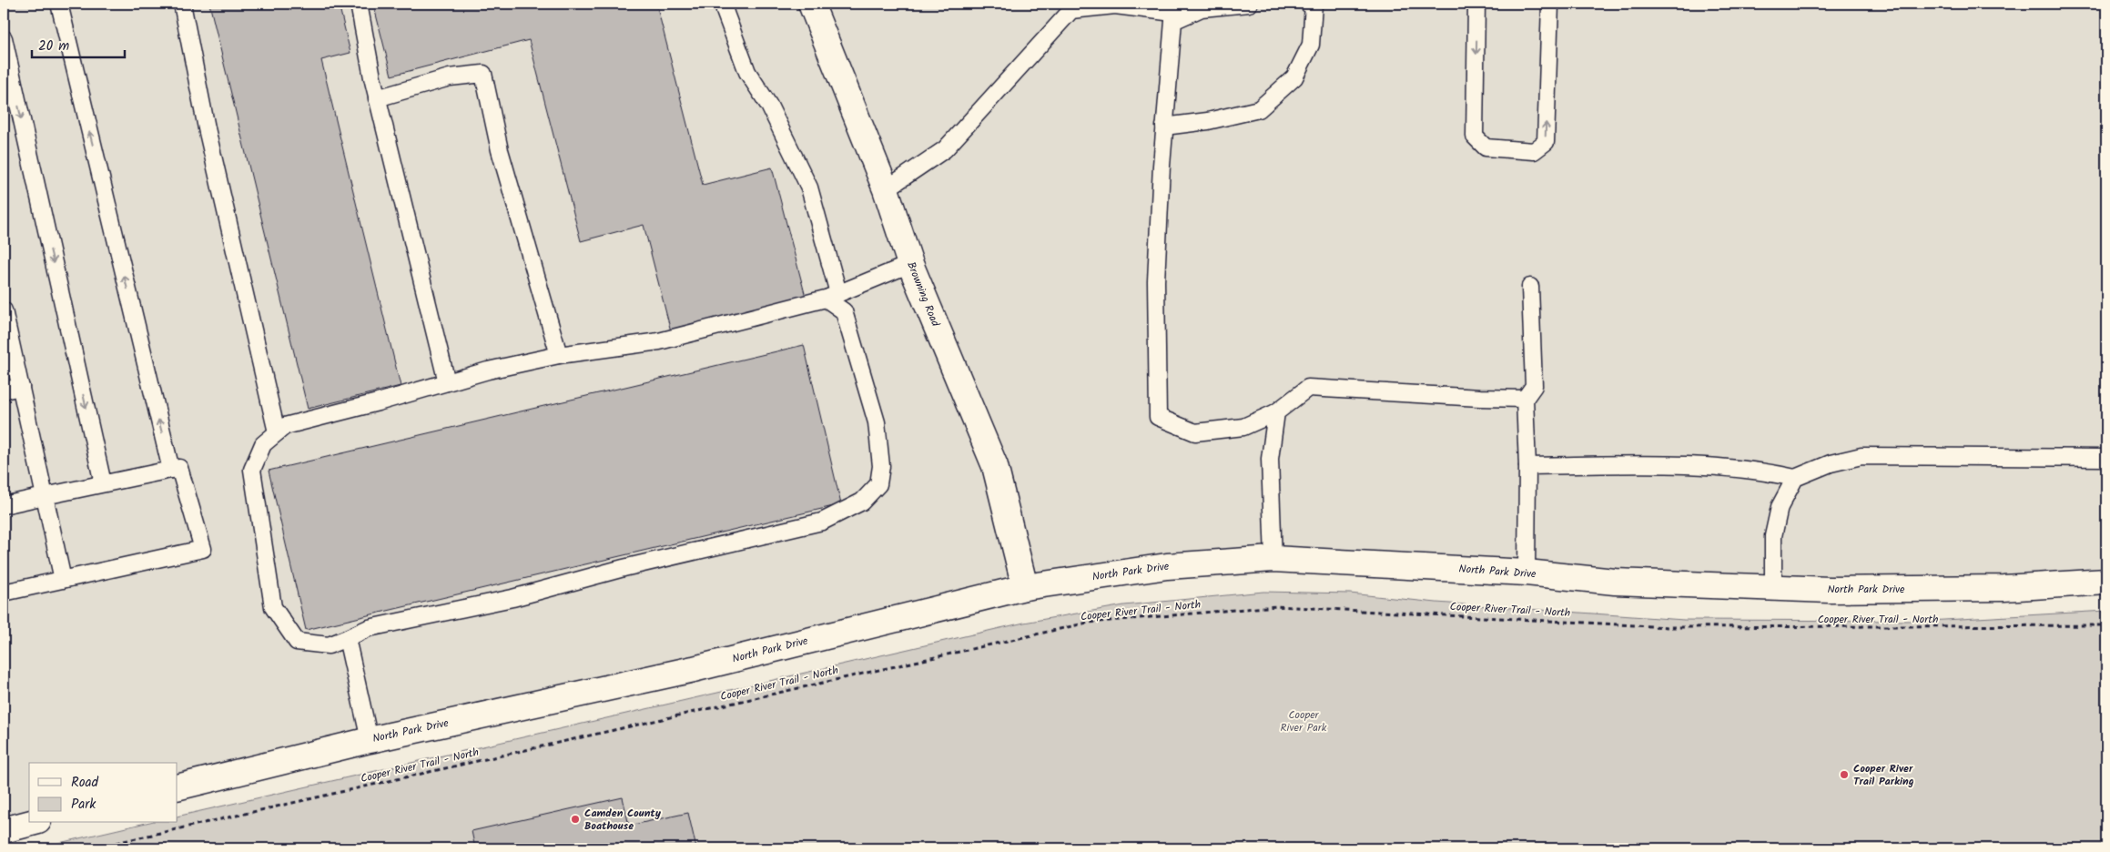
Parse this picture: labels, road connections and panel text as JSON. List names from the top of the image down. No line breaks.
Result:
{"streets":{"street":["Browning Road","North Park Drive"],"path":["Cooper River Trail - North"]},"crossings":[["Browning Road","North Park Drive"]],"parks":["Cooper River Park"],"places":["Cooper River Trail Parking","Camden County Boathouse"],"legend":["Road","Park"],"scale_bar":"20 m"}
